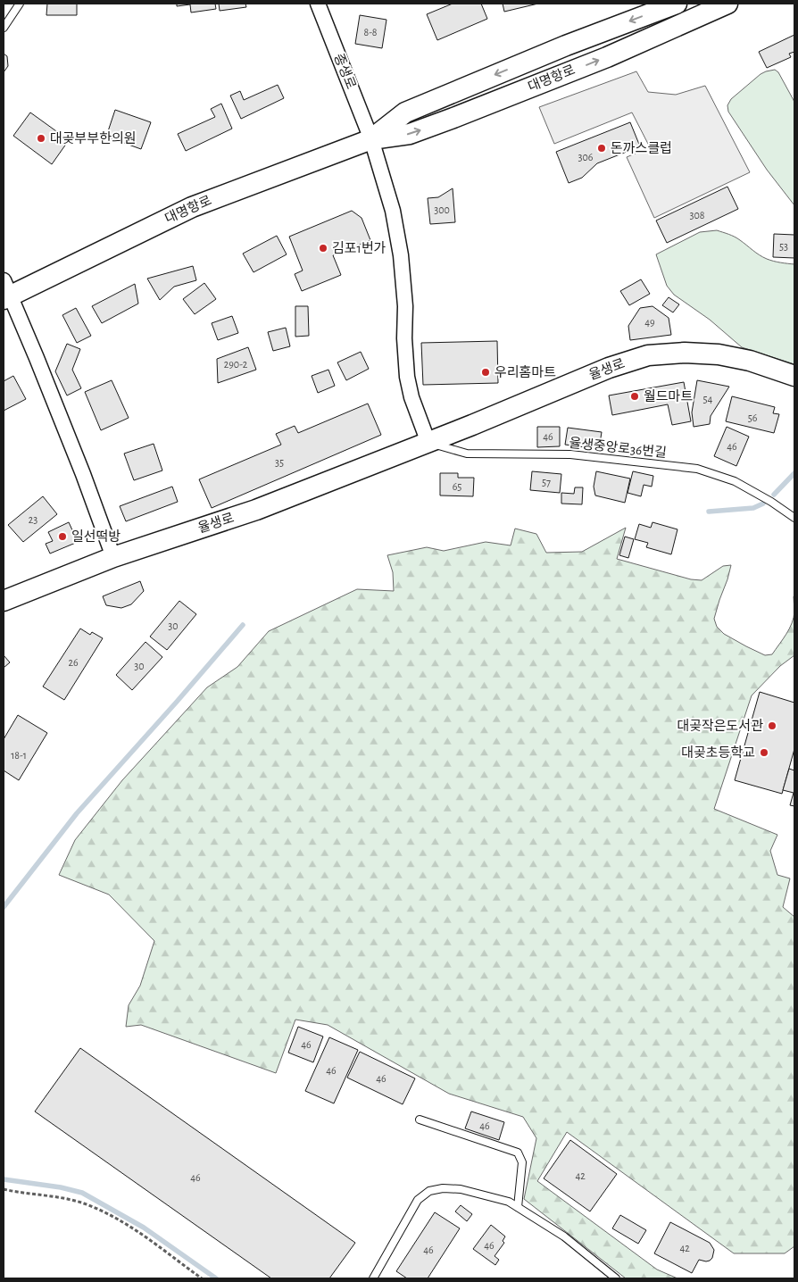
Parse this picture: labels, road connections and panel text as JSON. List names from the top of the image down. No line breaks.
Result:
{"streets":{"main road":["대명항로","율생로"],"street":["종생로"],"lane":["율생중앙로36번길"]},"crossings":[["종생로","대명항로"],["대명항로","율생로"],["율생로","율생중앙로36번길"]],"places":["대곶부부한의원","돈까스클럽","김포1번가","우리홈마트","월드마트","일선떡방","대곶작은도서관","대곶초등학교"],"house_numbers":["8-8","306","300","308","53","49","290-2","54","56","46","46","35","57","65","23","30","26","30","18-1","46","46","46","46","42","46","46","42","46"]}
